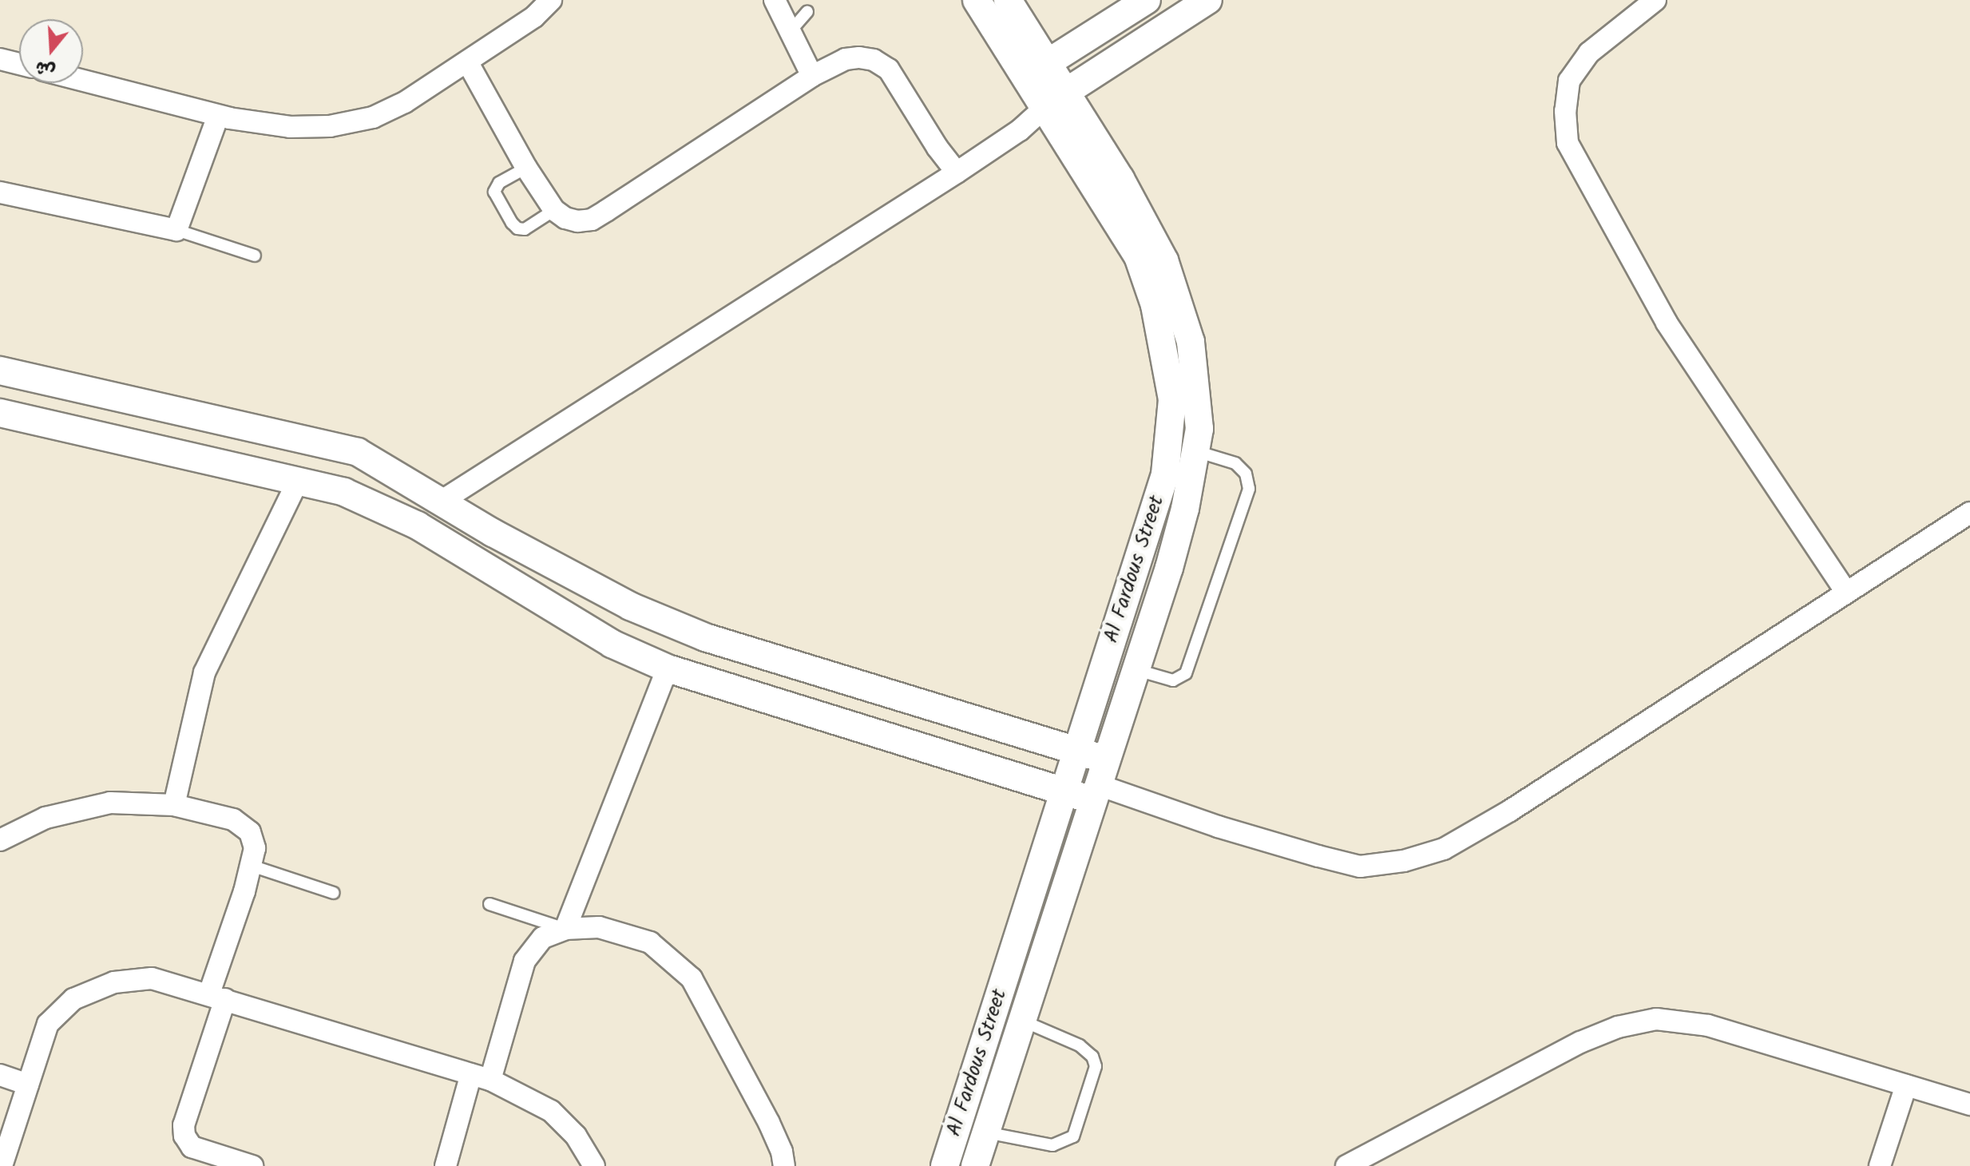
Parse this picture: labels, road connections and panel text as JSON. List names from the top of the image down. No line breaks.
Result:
{"streets":{"street":["Al Fardous Street"]},"north":"bottom"}
